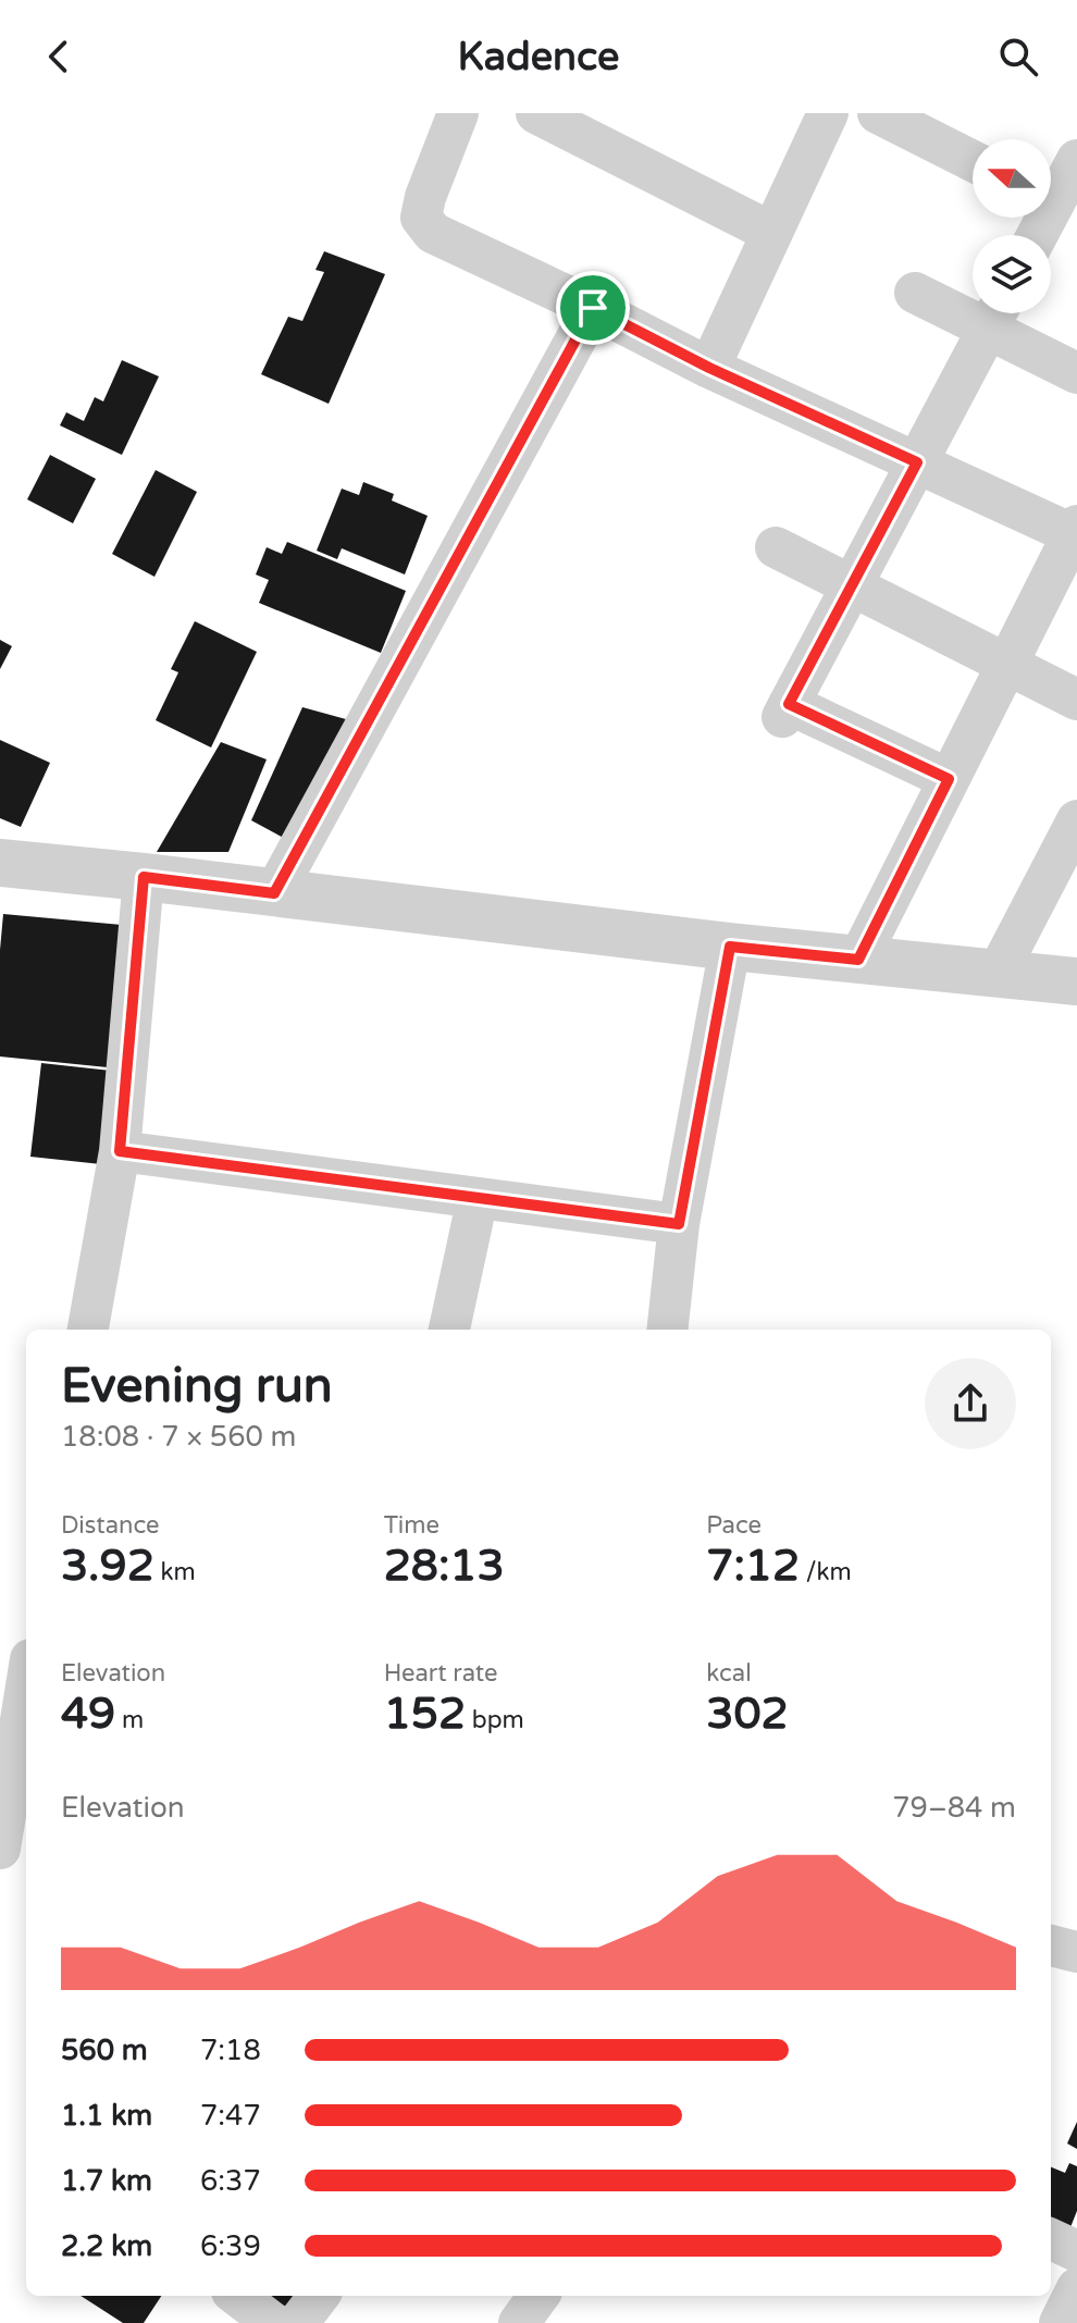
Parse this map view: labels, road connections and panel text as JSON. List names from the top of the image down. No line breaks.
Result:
{"north":"left","page":{"header":"Kadence","heading":["Evening run","18:08 · 7 × 560 m"],"stats":[["Distance","3.92 km"],["Time","28:13"],["Pace","7:12 /km"],["Elevation","49 m"],["Heart rate","152 bpm"],["kcal","302"]],"chart":["Elevation","79–84 m"],"list":[{"name":"560 m","note":"7:18"},{"name":"1.1 km","note":"7:47"},{"name":"1.7 km","note":"6:37"},{"name":"2.2 km","note":"6:39"}]}}
